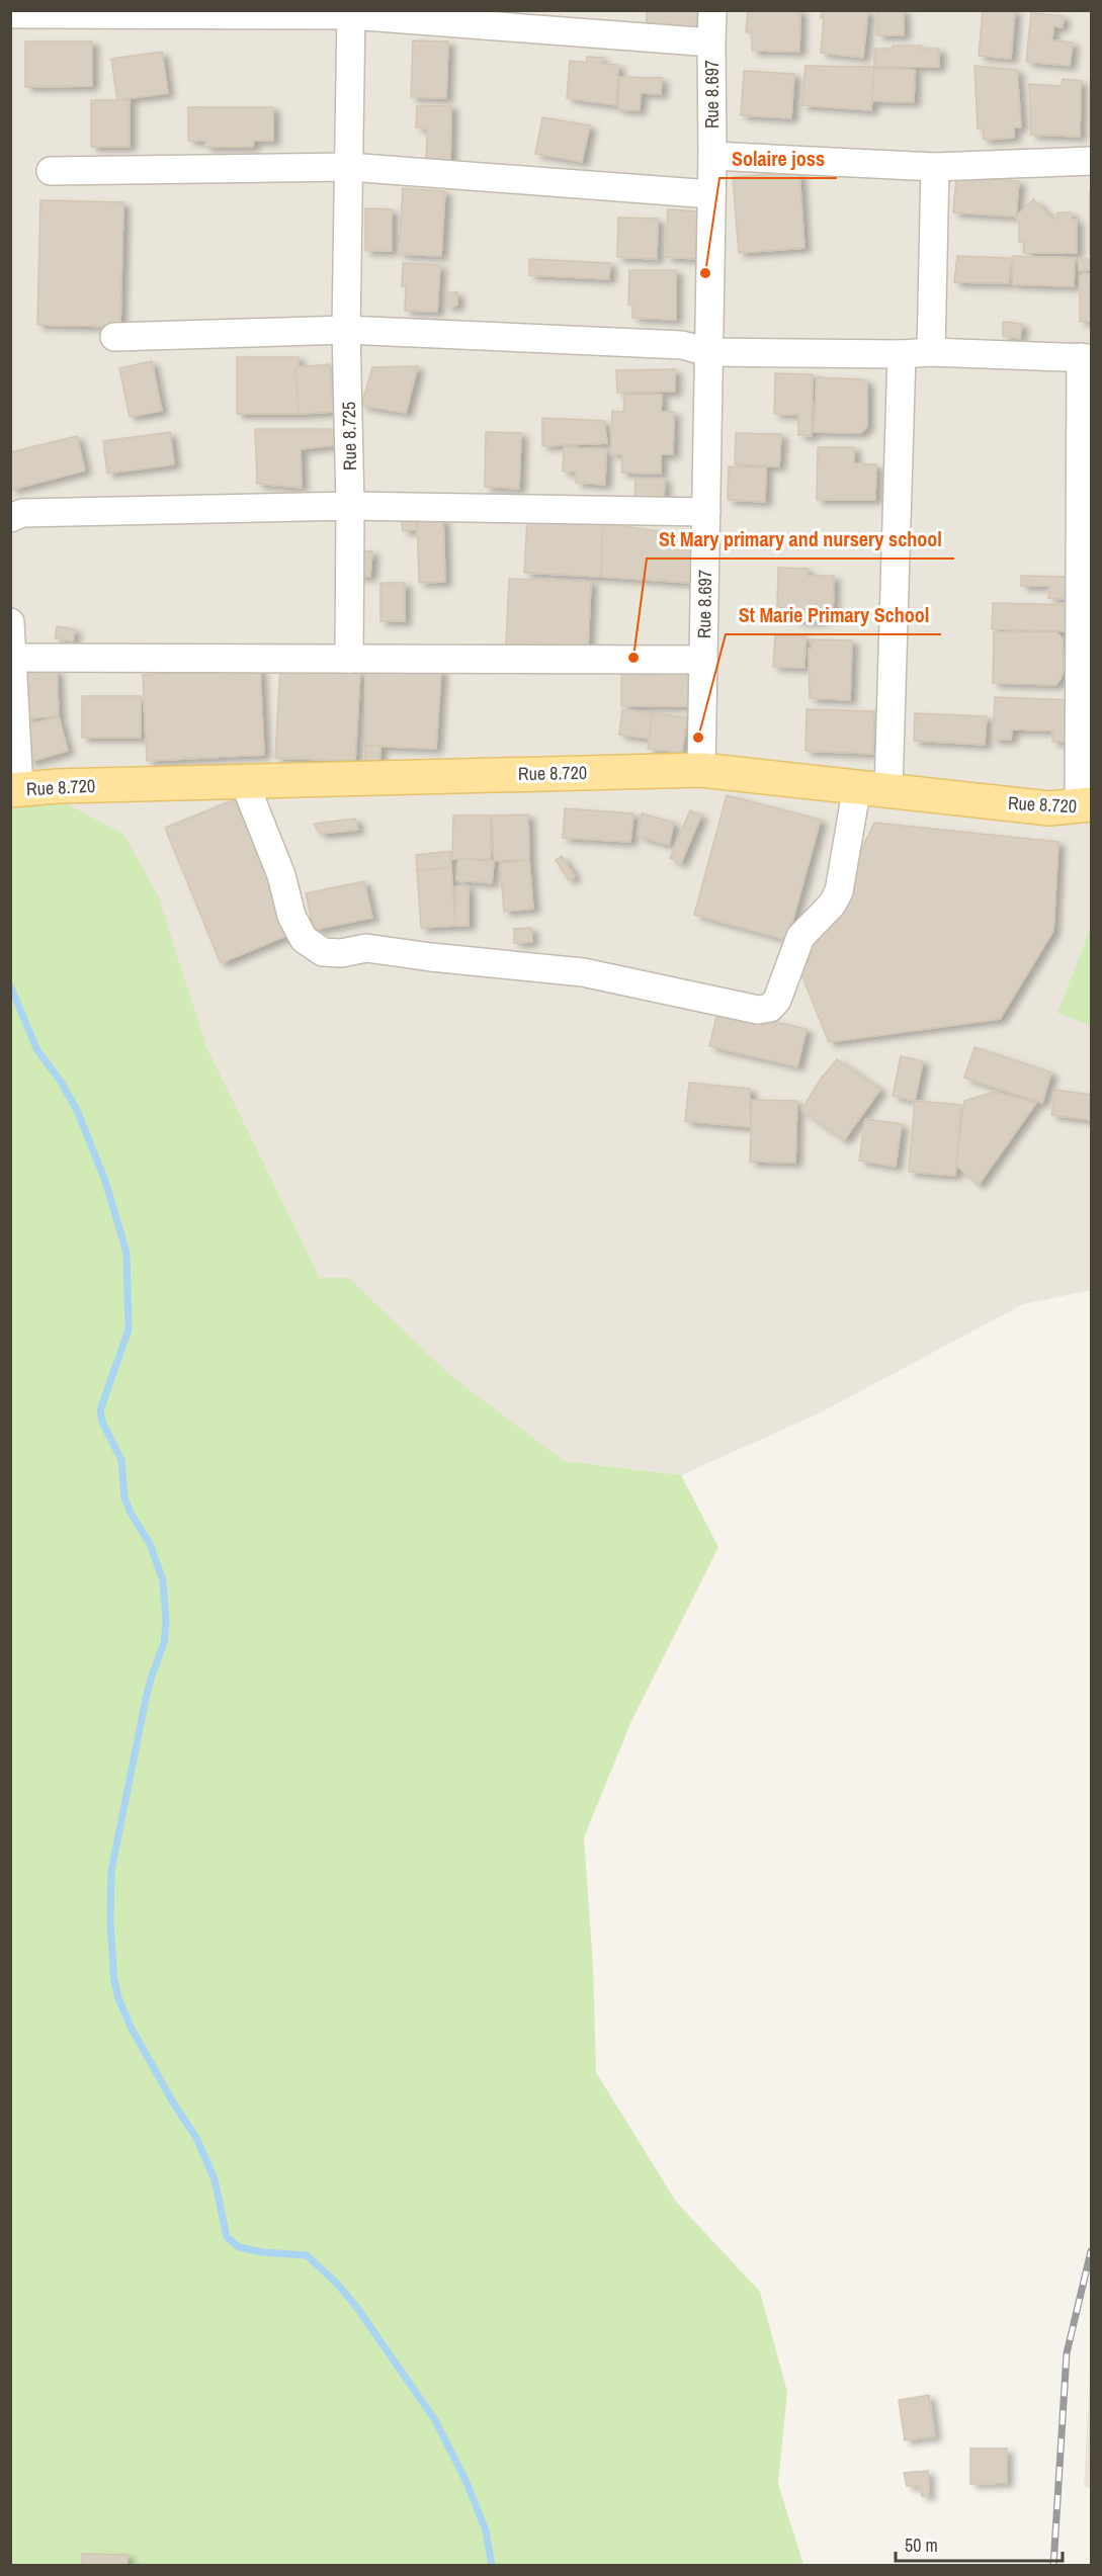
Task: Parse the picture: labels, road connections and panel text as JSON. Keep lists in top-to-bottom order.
{
  "streets": {
    "main road": ["Rue 8.720"],
    "street": ["Rue 8.697", "Rue 8.725"]
  },
  "crossings": [
    ["Rue 8.697", "Rue 8.725"],
    ["Rue 8.697", "Rue 8.720"]
  ],
  "places": ["Solaire joss", "St Mary primary and nursery school", "St Marie Primary School"],
  "scale_bar": "50 m"
}
